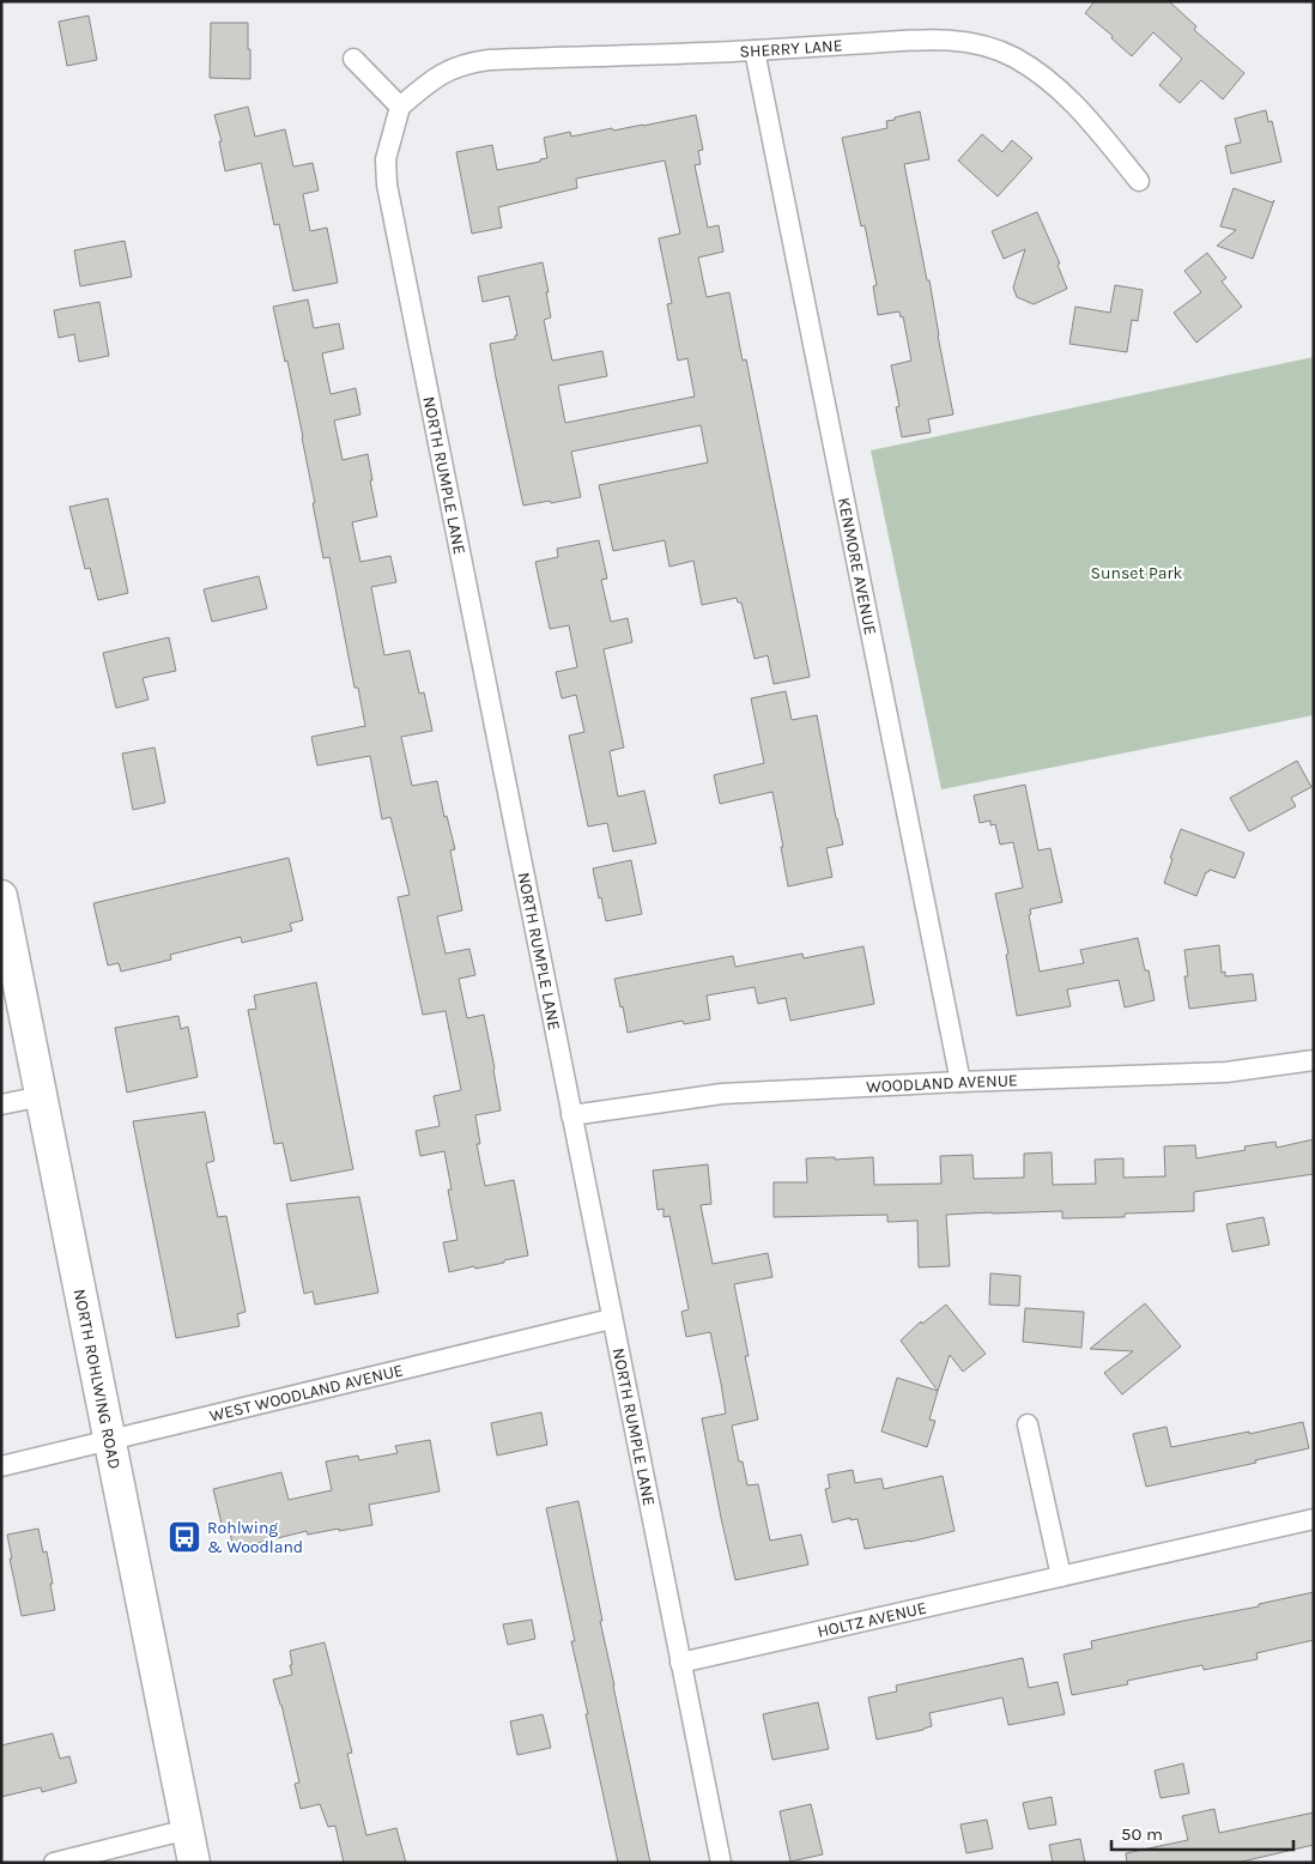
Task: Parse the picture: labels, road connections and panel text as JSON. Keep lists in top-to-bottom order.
{
  "streets": {
    "main road": ["NORTH ROHLWING ROAD"],
    "street": [
      "SHERRY LANE",
      "NORTH RUMPLE LANE",
      "KENMORE AVENUE",
      "WOODLAND AVENUE",
      "WEST WOODLAND AVENUE",
      "HOLTZ AVENUE"
    ]
  },
  "crossings": [
    ["SHERRY LANE", "NORTH RUMPLE LANE"],
    ["SHERRY LANE", "KENMORE AVENUE"],
    ["NORTH RUMPLE LANE", "WOODLAND AVENUE"],
    ["NORTH RUMPLE LANE", "WEST WOODLAND AVENUE"],
    ["NORTH RUMPLE LANE", "HOLTZ AVENUE"],
    ["KENMORE AVENUE", "WOODLAND AVENUE"],
    ["NORTH ROHLWING ROAD", "WEST WOODLAND AVENUE"]
  ],
  "parks": ["Sunset Park"],
  "places": {
    "bus stop": ["Rohlwing & Woodland"]
  },
  "scale_bar": "50 m"
}
